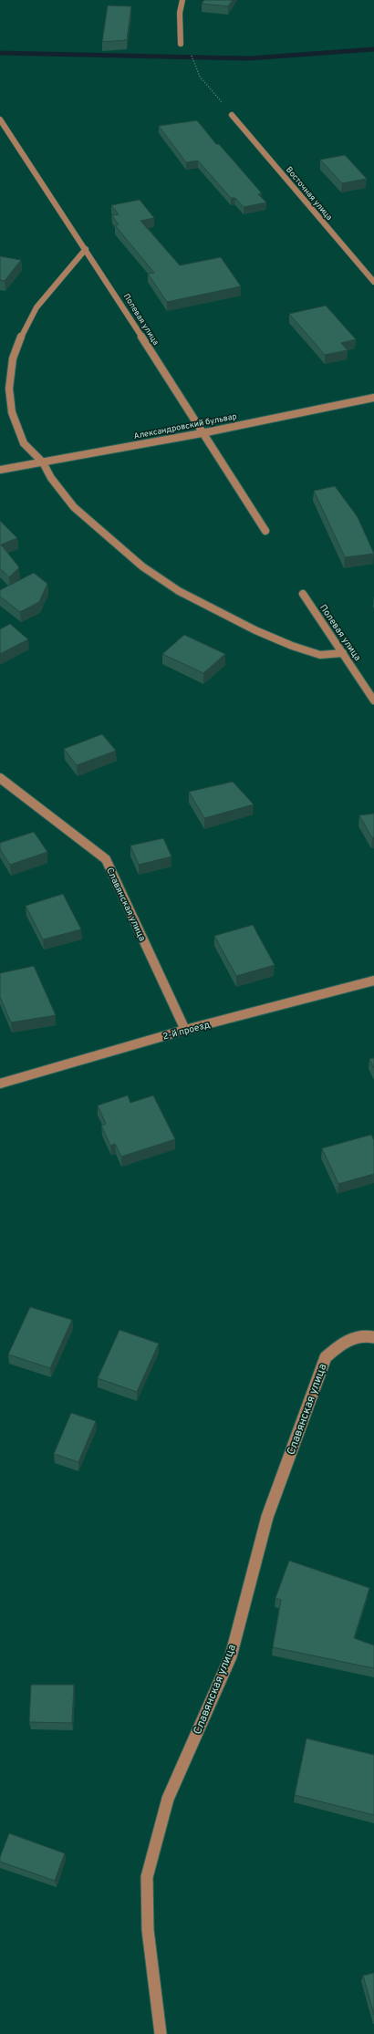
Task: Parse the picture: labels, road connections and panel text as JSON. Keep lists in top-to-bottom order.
{
  "streets": {
    "street": [
      "Восточная улица",
      "Полевая улица",
      "Александровский бульвар",
      "Славянская улица",
      "2-й проезд"
    ]
  },
  "crossings": [
    ["Полевая улица", "Александровский бульвар"],
    ["Славянская улица", "2-й проезд"]
  ]
}
